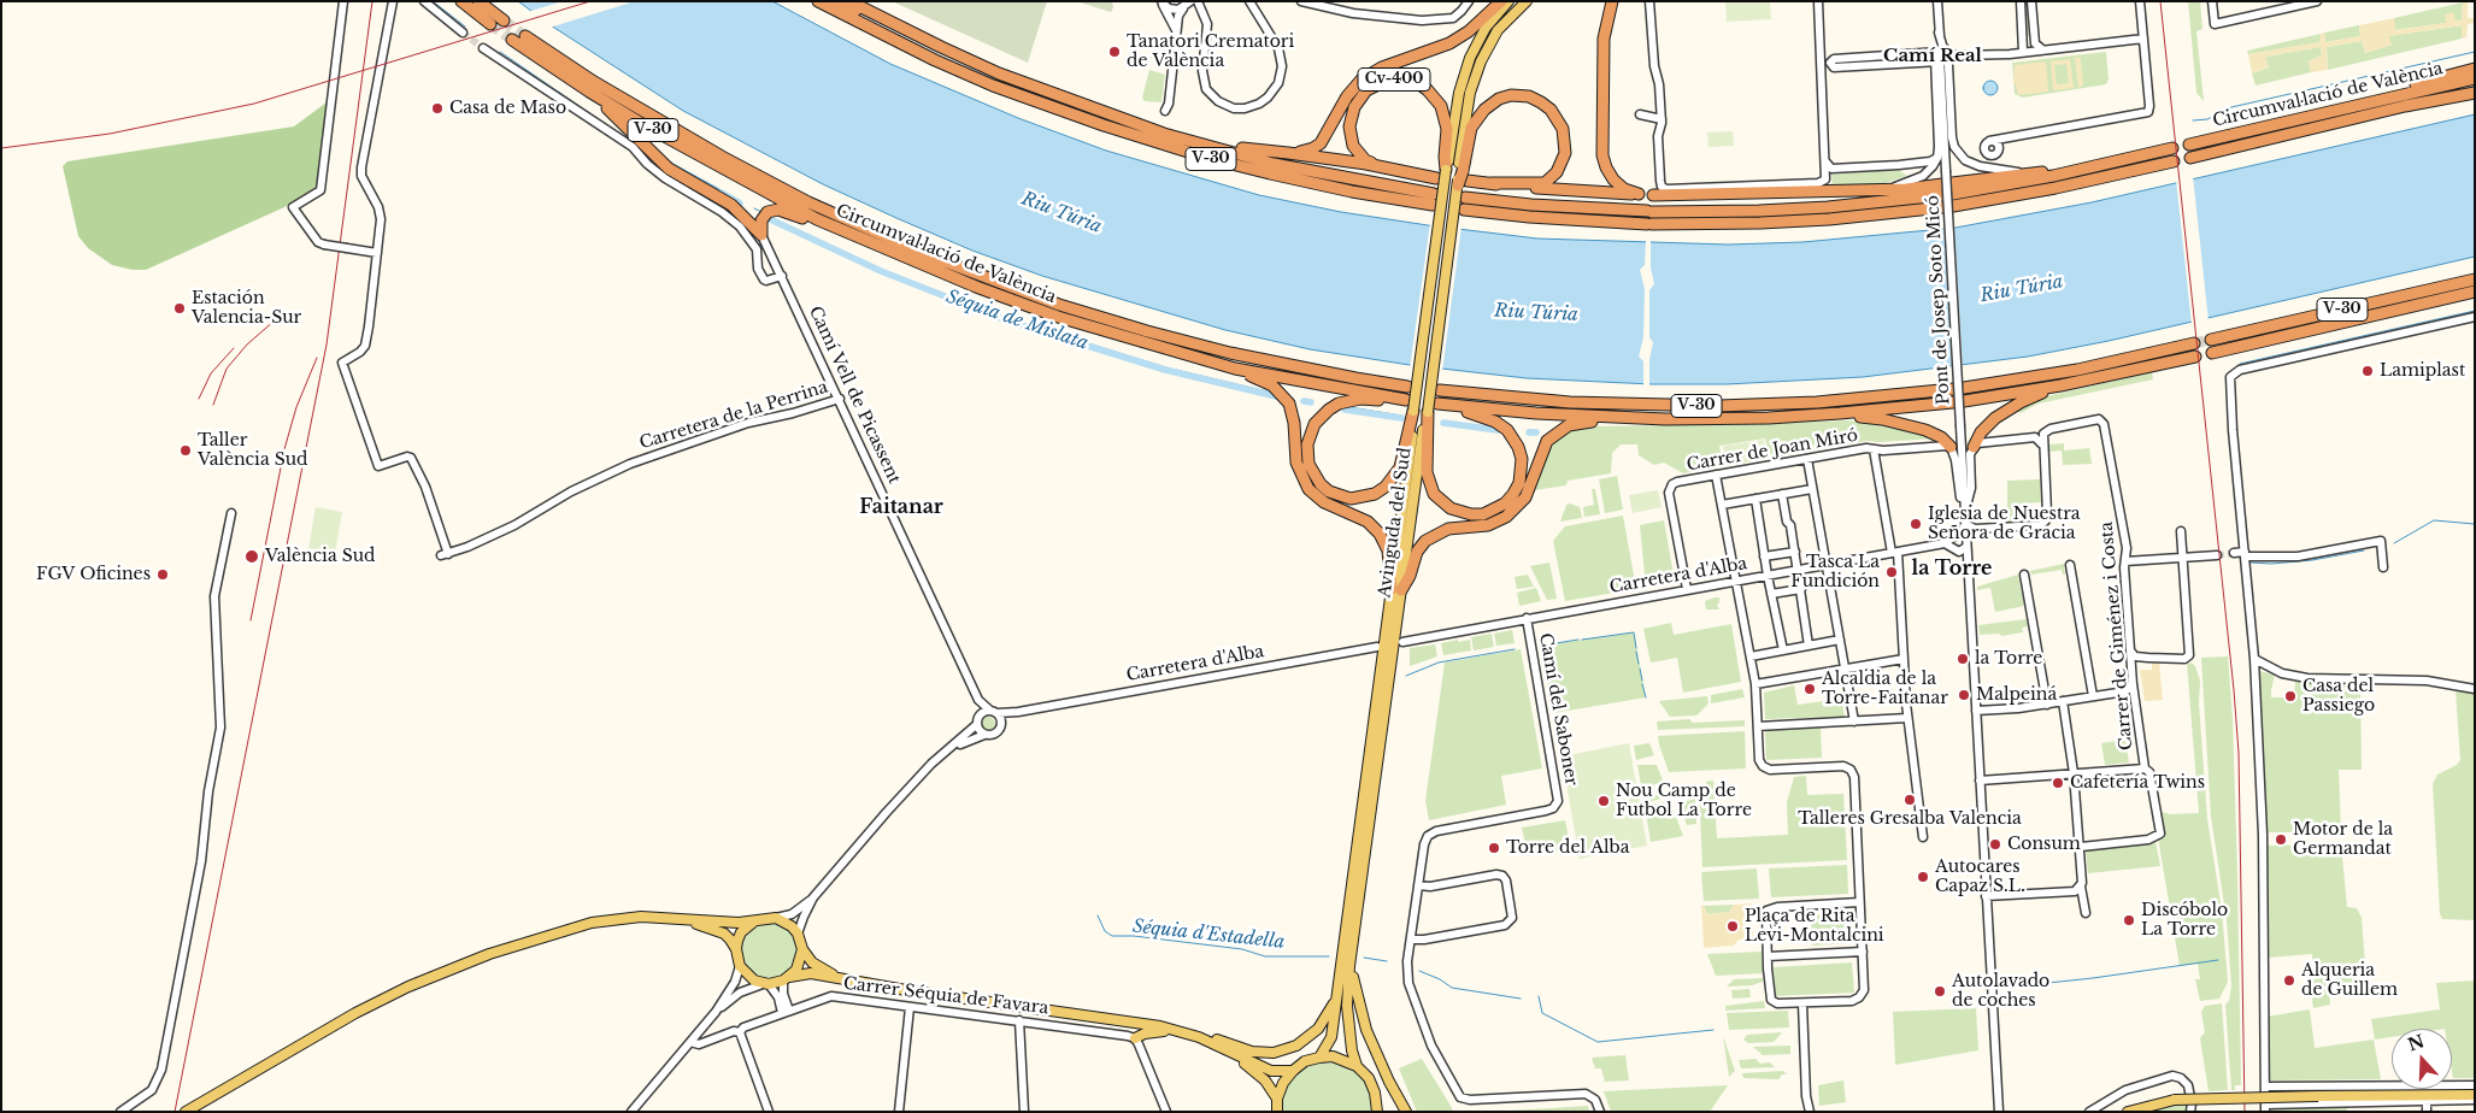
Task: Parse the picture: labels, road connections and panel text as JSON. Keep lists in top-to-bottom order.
{
  "streets": {
    "highway": ["Cv-400", "Circumval·lació de València", "V-30"],
    "main road": ["Avinguda del Sud"],
    "street": [
      "Pont de Josep Soto Micó",
      "Camí Vell de Picassent",
      "Carretera de la Perrina",
      "Carrer de Joan Miró",
      "Carretera d'Alba",
      "Carrer de Giménez i Costa",
      "Camí del Saboner",
      "Carrer Séquia de Favara"
    ]
  },
  "crossings": [
    ["Circumval·lació de València", "Avinguda del Sud"],
    ["V-30", "Avinguda del Sud"],
    ["Camí Vell de Picassent", "Carretera de la Perrina"],
    ["Camí Vell de Picassent", "Carretera d'Alba"],
    ["Carrer de Joan Miró", "Carretera d'Alba"],
    ["Carretera d'Alba", "Camí del Saboner"]
  ],
  "districts": ["Camí Real", "Faitanar", "la Torre"],
  "water": ["Riu Túria", "Séquia de Mislata", "Séquia d'Estadella"],
  "places": [
    "Tanatori Crematori de València",
    "Casa de Maso",
    "Estación Valencia-Sur",
    "Lamiplast",
    "Taller València Sud",
    "Iglesia de Nuestra Señora de Gracia",
    "València Sud",
    "Tasca La Fundición",
    "FGV Oficines",
    "la Torre",
    "Alcaldia de la Torre-Faitanar",
    "Malpeiná",
    "Casa del Passiego",
    "Cafetería Twins",
    "Talleres Gresalba Valencia",
    "Nou Camp de Futbol La Torre",
    "Motor de la Germandat",
    "Consum",
    "Torre del Alba",
    "Autocares Capaz S.L.",
    "Discóbolo La Torre",
    "Plaça de Rita Levi-Montalcini",
    "Alqueria de Guillem",
    "Autolavado de coches"
  ],
  "north": "top"
}
